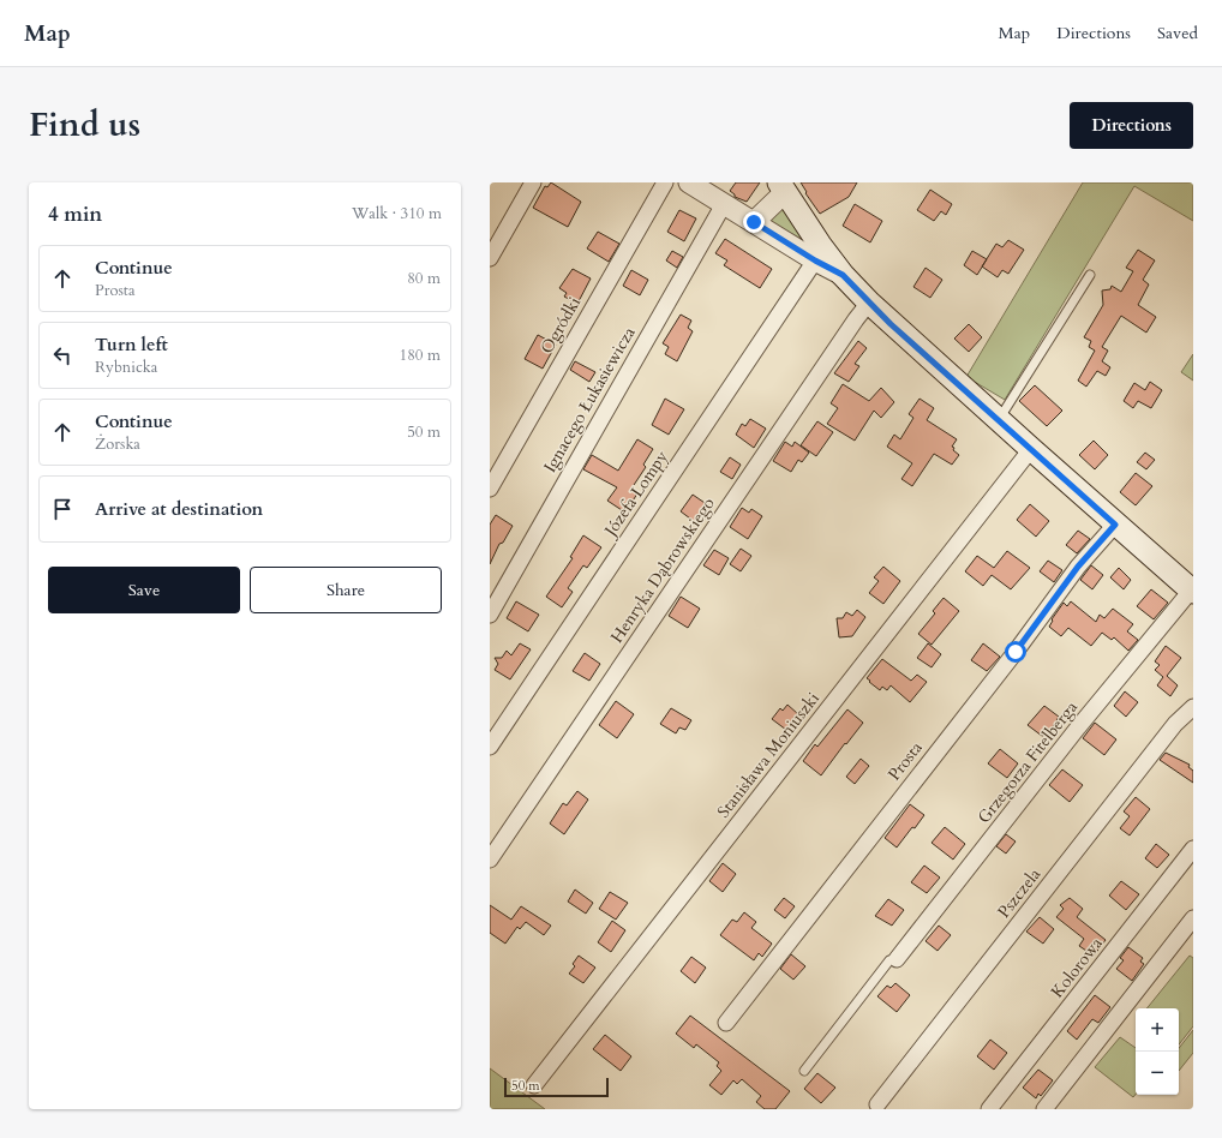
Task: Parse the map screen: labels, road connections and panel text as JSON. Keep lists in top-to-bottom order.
{
  "streets": {
    "street": [
      "Ogródki",
      "Ignacego Łukasiewicza",
      "Józefa Lompy",
      "Henryka Dąbrowskiego",
      "Stanisława Moniuszki",
      "Prosta",
      "Grzegorza Fitelberga",
      "Pszczela",
      "Kolorowa"
    ]
  },
  "scale_bar": "50 m",
  "page": {
    "header": "Map",
    "nav": ["Map", "Directions", "Saved"],
    "title": "Find us",
    "buttons": [
      "Directions",
      ["Save", "Share"]
    ],
    "heading": ["4 min", "Walk · 310 m"],
    "list": [
      ["Continue", "Prosta", "80 m"],
      ["Turn left", "Rybnicka", "180 m"],
      ["Continue", "Żorska", "50 m"],
      "Arrive at destination"
    ],
    "map_buttons": ["+", "−"],
    "scale": "50 m"
  }
}
